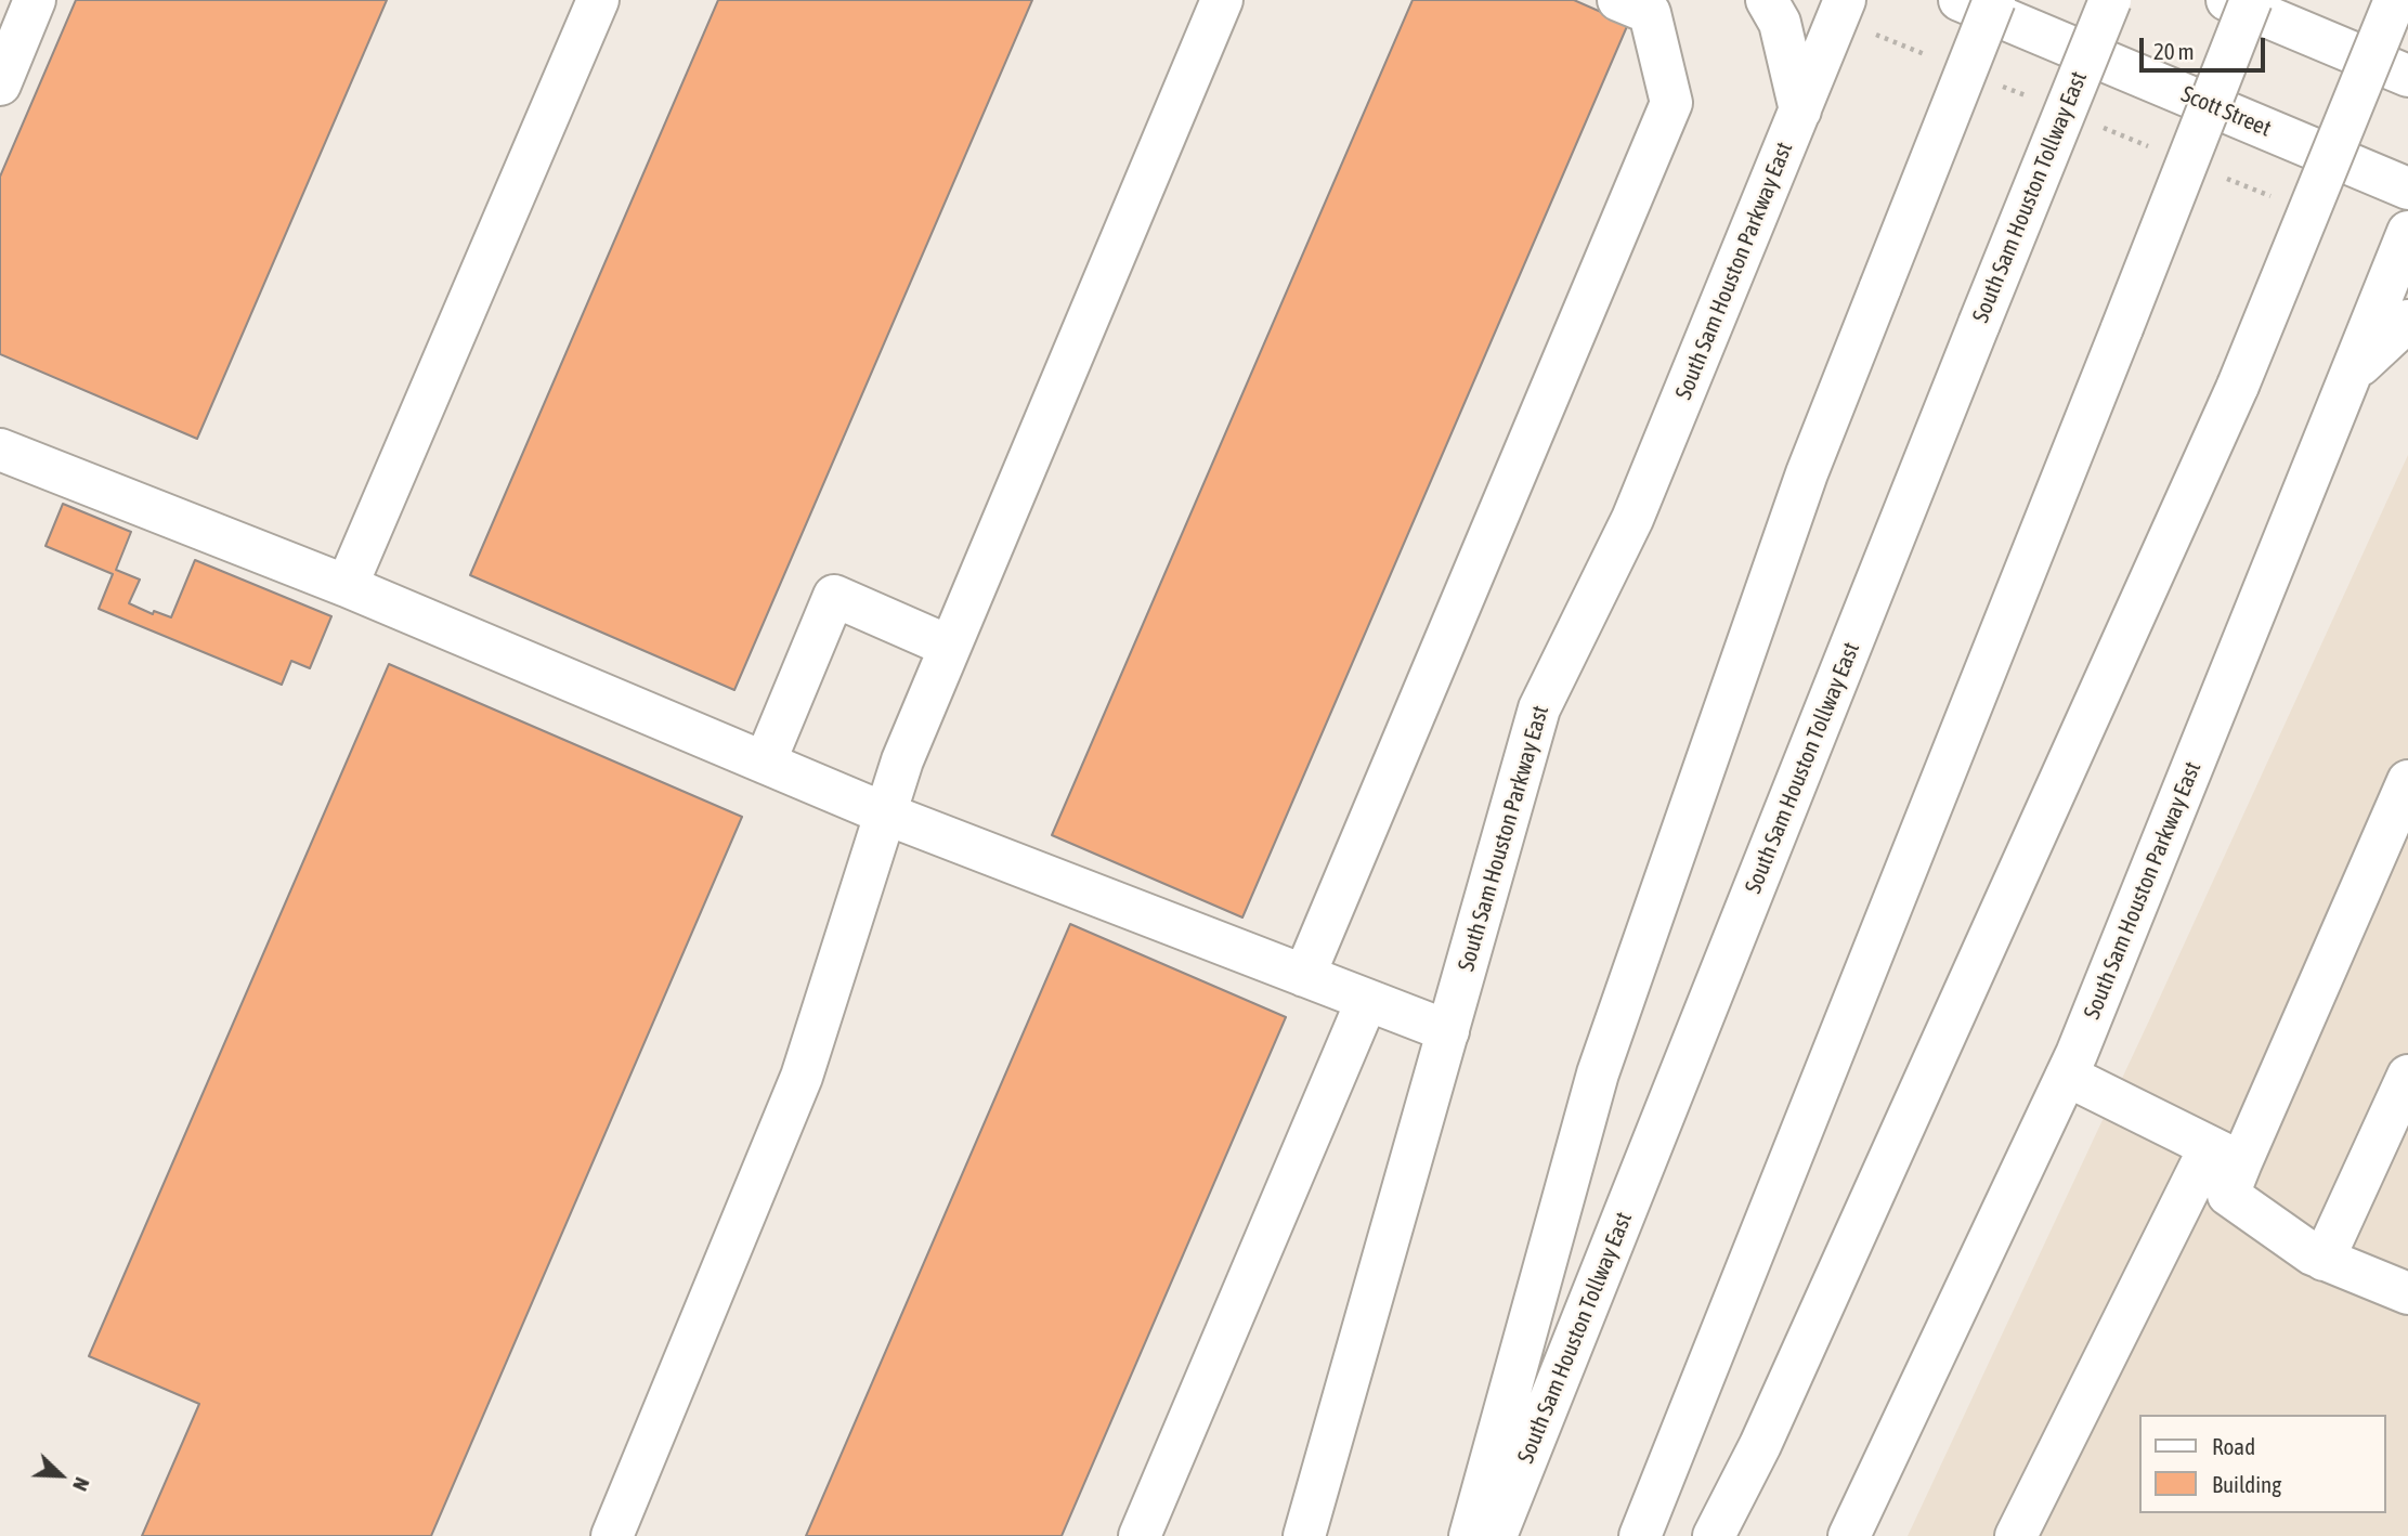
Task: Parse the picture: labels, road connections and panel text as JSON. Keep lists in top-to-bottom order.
{
  "streets": {
    "main road": ["Scott Street", "South Sam Houston Tollway East", "South Sam Houston Parkway East"]
  },
  "legend": ["Road", "Building"],
  "scale_bar": "20 m",
  "north": "bottom right"
}
